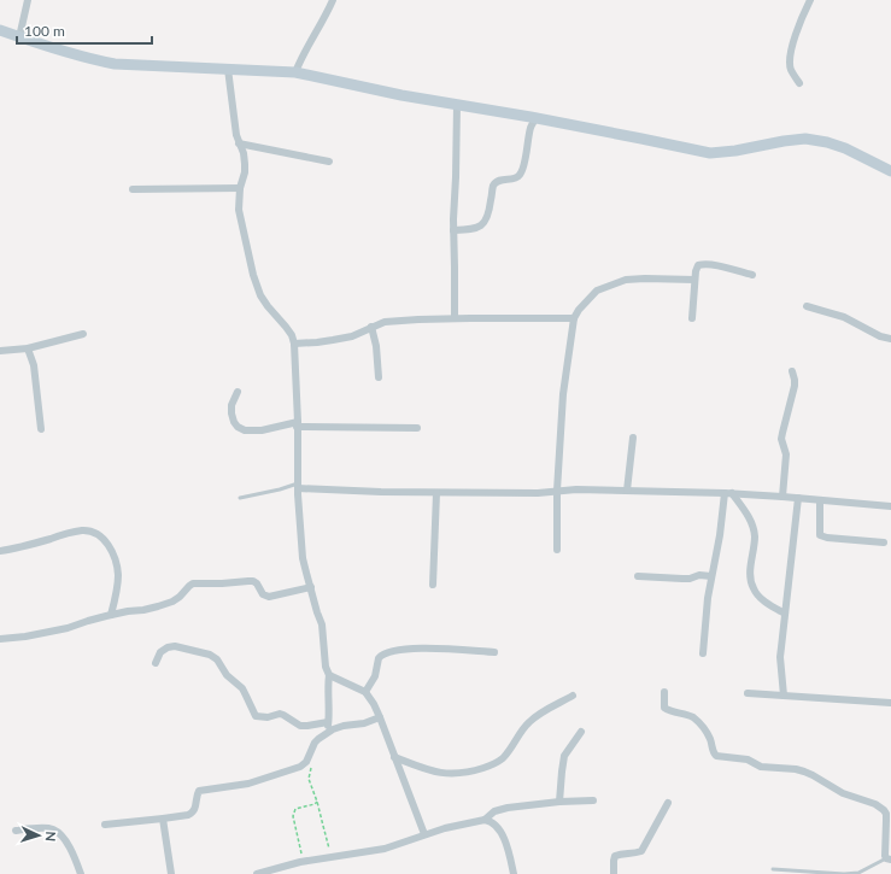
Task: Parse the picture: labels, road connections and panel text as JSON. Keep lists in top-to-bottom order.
{
  "scale_bar": "100 m",
  "north": "right"
}
